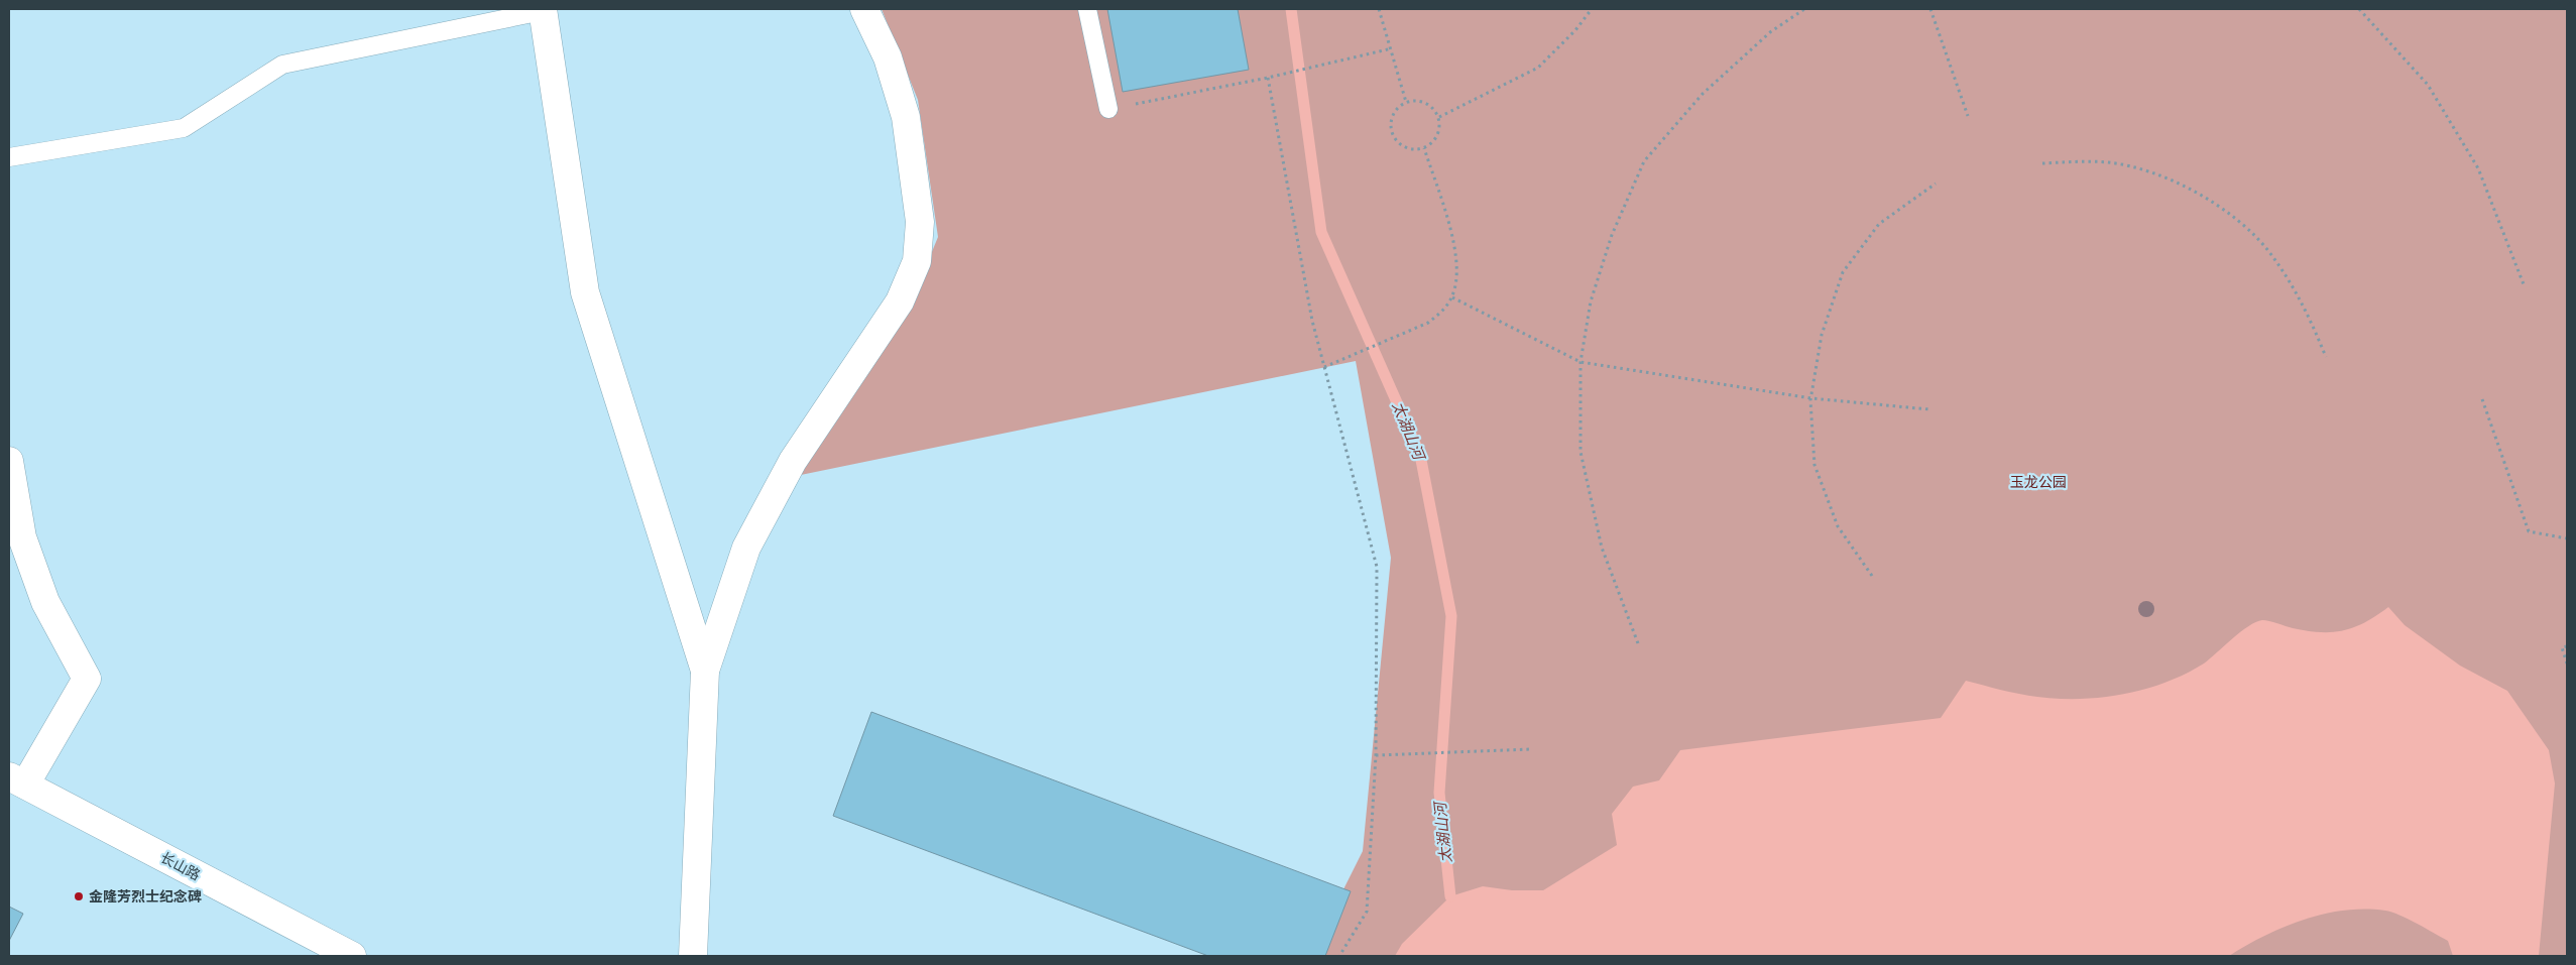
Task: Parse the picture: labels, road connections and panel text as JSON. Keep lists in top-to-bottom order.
{
  "streets": {
    "street": ["长山路"]
  },
  "water": ["太湖山河"],
  "parks": ["玉龙公园"],
  "places": ["金隆芳烈士纪念碑"]
}
